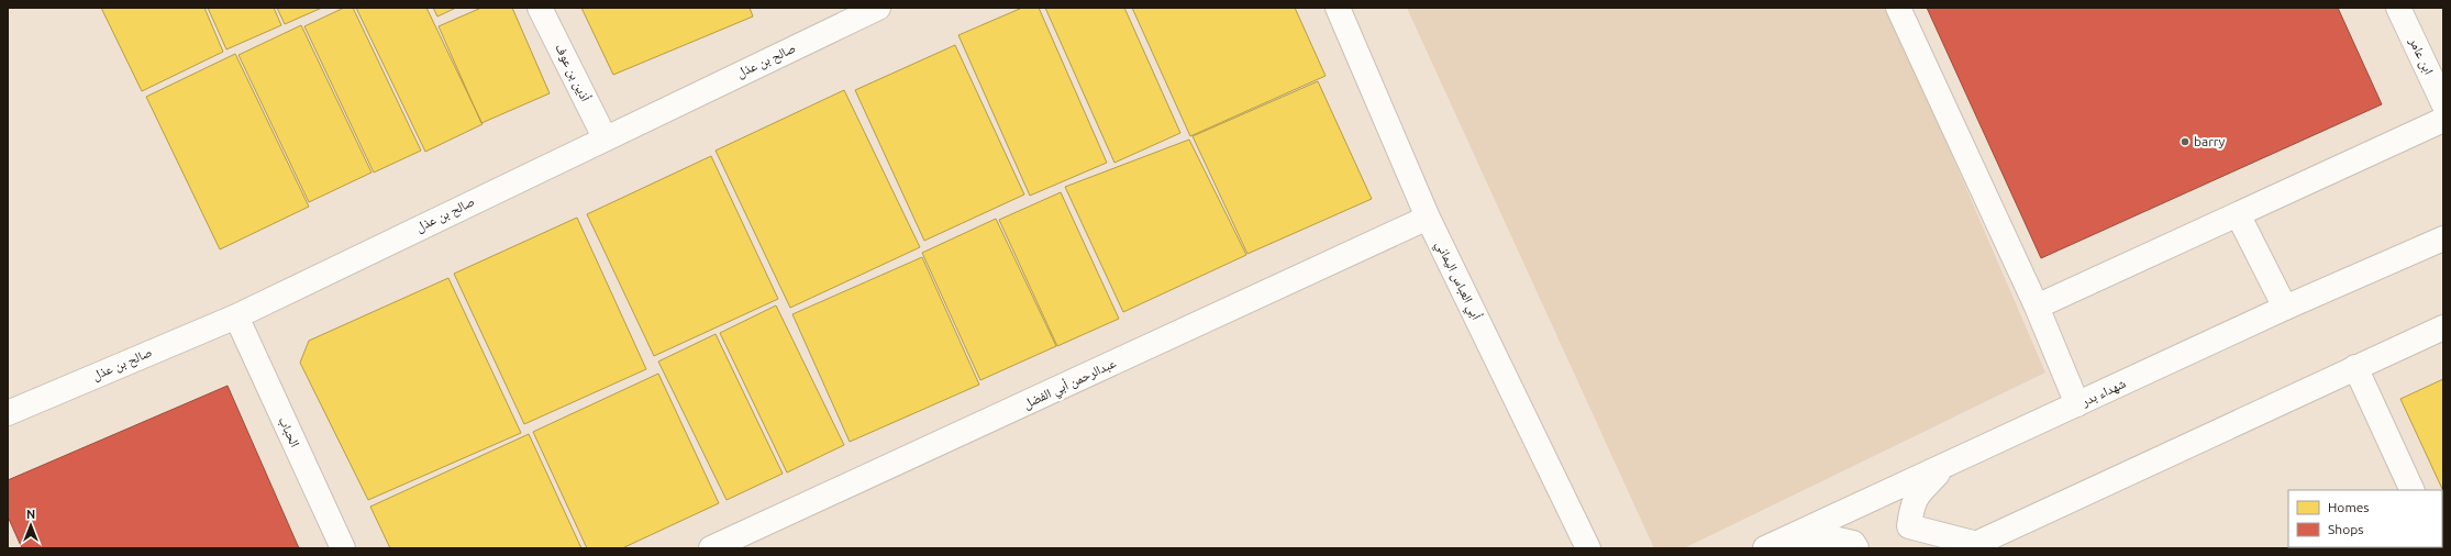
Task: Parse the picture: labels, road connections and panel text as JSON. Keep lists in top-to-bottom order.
{
  "streets": {
    "street": [
      "ابن عامر",
      "صالح بن عذل",
      "أذين بن عوف",
      "أبي العباس اليماني",
      "عبدالرحمن أبي الفضل",
      "شهداء بدر",
      "الحباب"
    ]
  },
  "crossings": [
    ["صالح بن عذل", "أذين بن عوف"],
    ["صالح بن عذل", "الحباب"],
    ["أبي العباس اليماني", "عبدالرحمن أبي الفضل"]
  ],
  "places": ["barry"],
  "legend": ["Homes", "Shops"],
  "north": "top"
}
